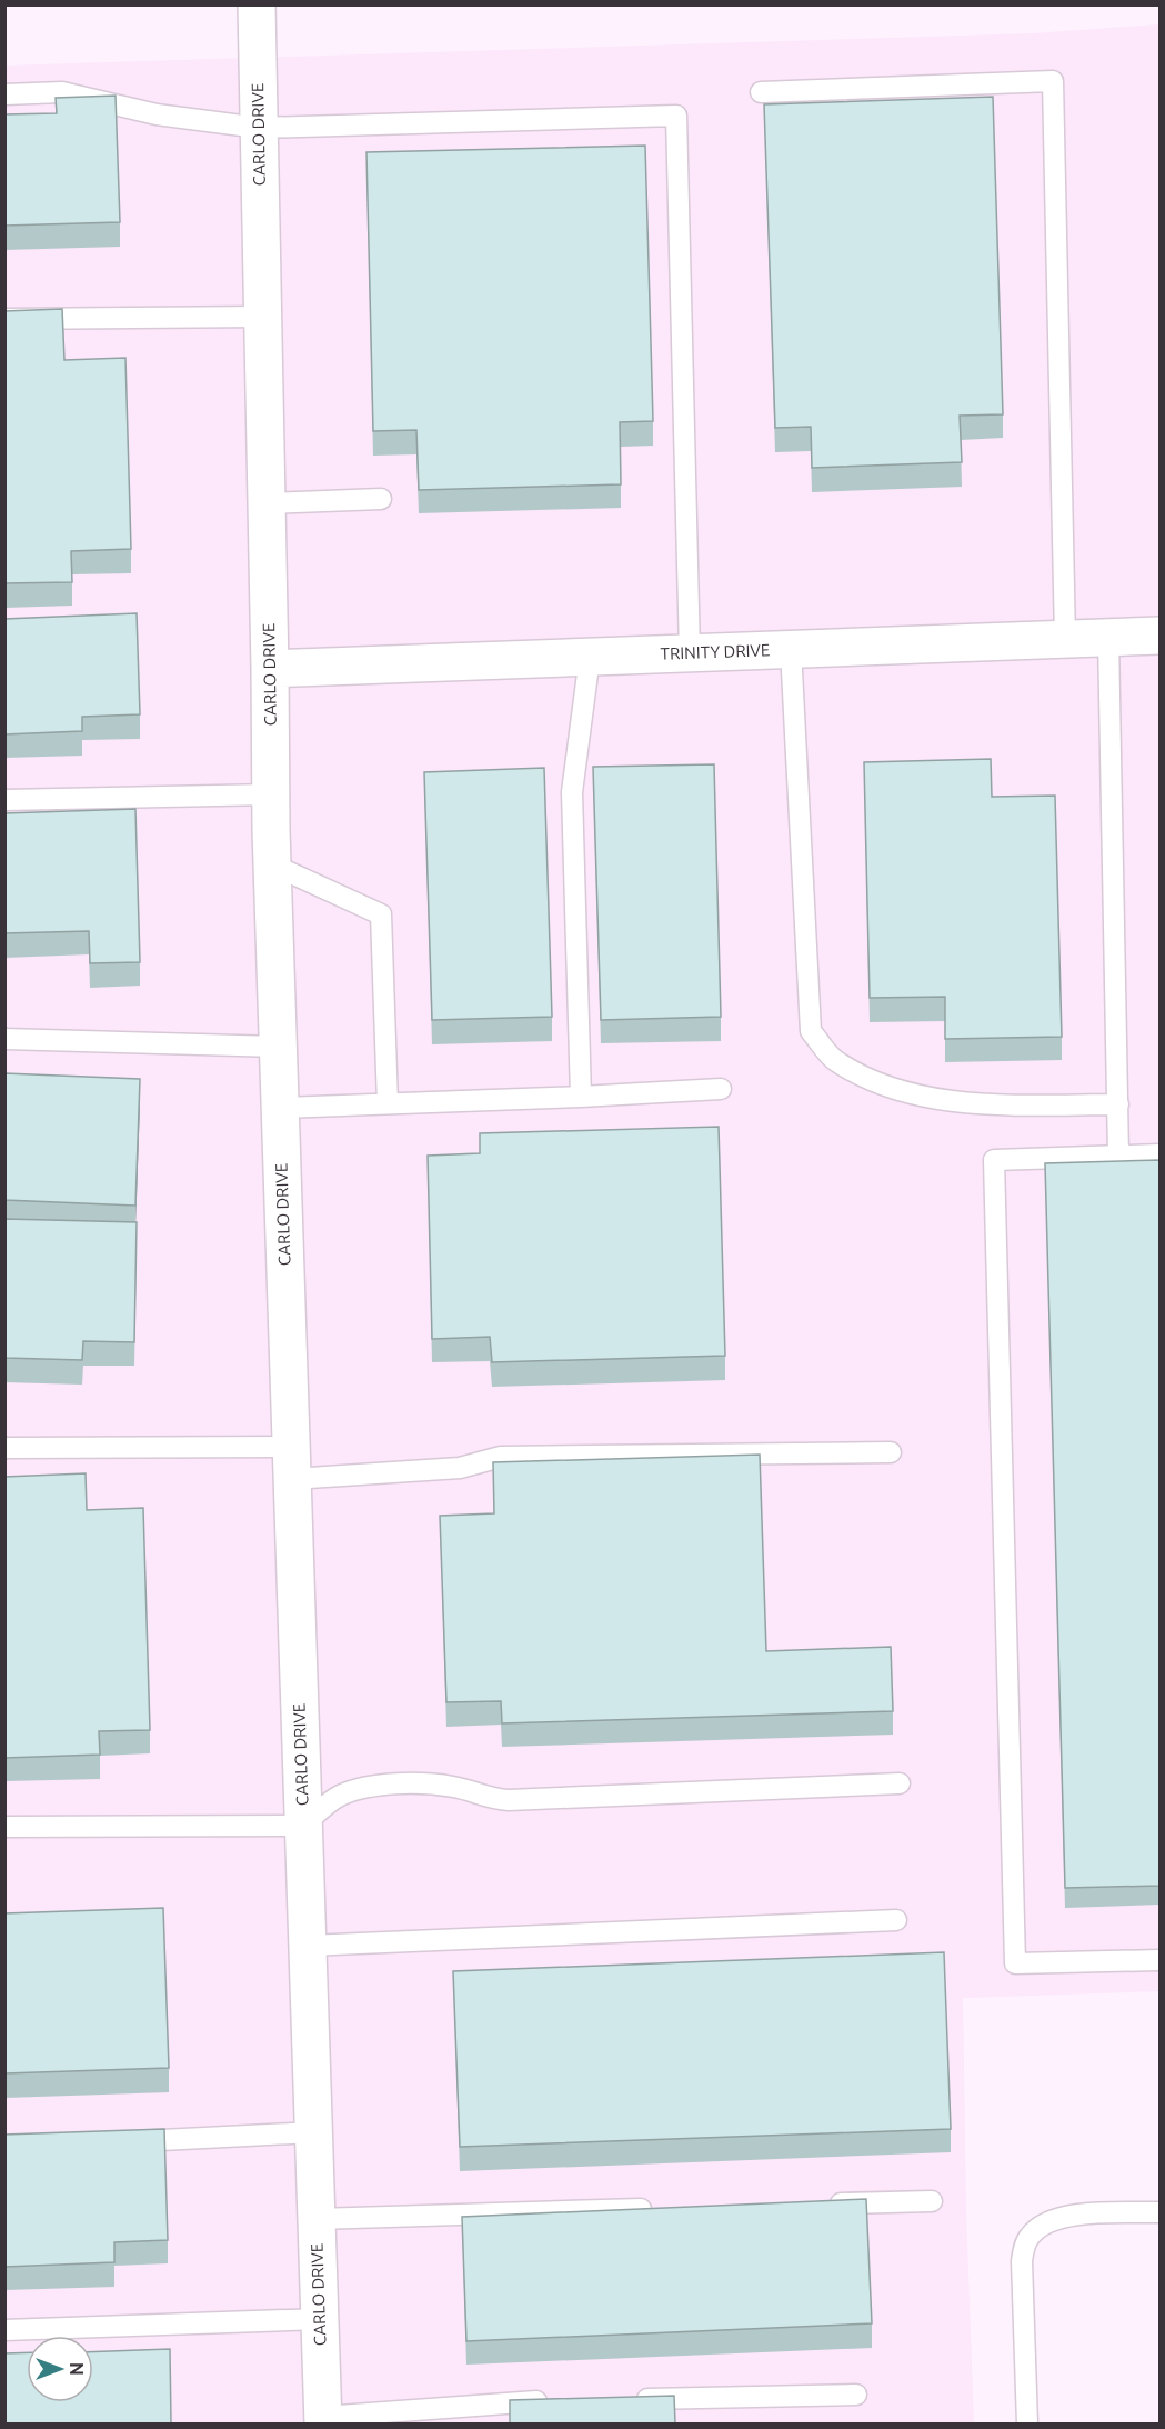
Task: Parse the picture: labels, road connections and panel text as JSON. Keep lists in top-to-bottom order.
{
  "streets": {
    "street": ["CARLO DRIVE", "TRINITY DRIVE"]
  },
  "crossings": [
    ["CARLO DRIVE", "TRINITY DRIVE"]
  ],
  "north": "right"
}
